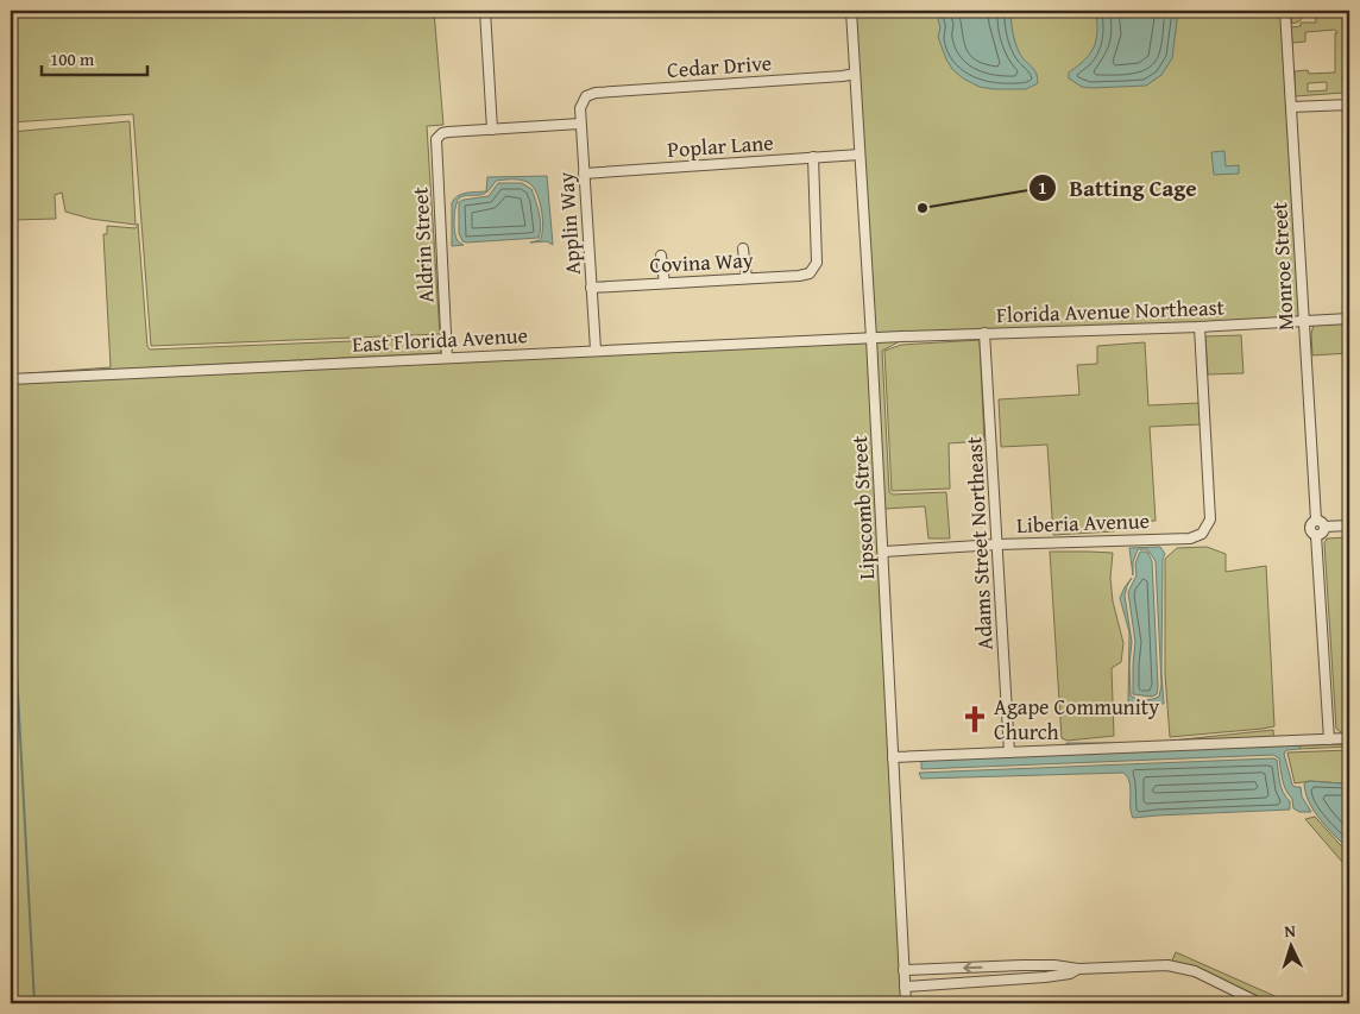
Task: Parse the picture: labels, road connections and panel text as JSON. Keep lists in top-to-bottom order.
{
  "streets": {
    "street": [
      "Cedar Drive",
      "Poplar Lane",
      "Applin Way",
      "Aldrin Street",
      "Covina Way",
      "Monroe Street",
      "Florida Avenue Northeast",
      "East Florida Avenue",
      "Lipscomb Street",
      "Liberia Avenue",
      "Adams Street Northeast"
    ]
  },
  "crossings": [
    ["Cedar Drive", "Applin Way"],
    ["Cedar Drive", "Lipscomb Street"],
    ["Poplar Lane", "Applin Way"],
    ["Poplar Lane", "Covina Way"],
    ["Poplar Lane", "Lipscomb Street"],
    ["Applin Way", "Covina Way"],
    ["Applin Way", "East Florida Avenue"],
    ["Aldrin Street", "East Florida Avenue"],
    ["Monroe Street", "Florida Avenue Northeast"],
    ["Florida Avenue Northeast", "East Florida Avenue"],
    ["Florida Avenue Northeast", "Lipscomb Street"],
    ["Florida Avenue Northeast", "Liberia Avenue"],
    ["Florida Avenue Northeast", "Adams Street Northeast"],
    ["East Florida Avenue", "Lipscomb Street"],
    ["Lipscomb Street", "Liberia Avenue"],
    ["Liberia Avenue", "Adams Street Northeast"]
  ],
  "places": {
    "other": ["Batting Cage"],
    "church": ["Agape Community Church"]
  },
  "scale_bar": "100 m",
  "north": "top"
}
